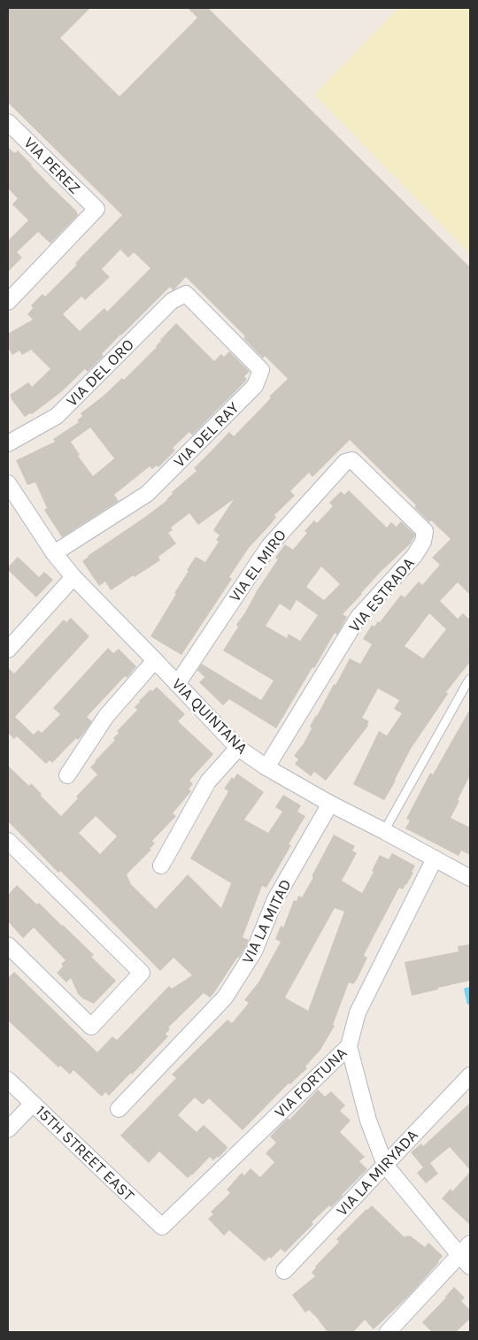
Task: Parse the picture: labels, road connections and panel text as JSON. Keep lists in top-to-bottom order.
{
  "streets": {
    "street": [
      "VIA PEREZ",
      "VIA DEL ORO",
      "VIA DEL RAY",
      "VIA EL MIRO",
      "VIA ESTRADA",
      "VIA QUINTANA",
      "VIA LA MITAD",
      "VIA FORTUNA",
      "15TH STREET EAST",
      "VIA LA MIRYADA"
    ]
  },
  "crossings": [
    ["VIA DEL ORO", "VIA DEL RAY"],
    ["VIA DEL RAY", "VIA QUINTANA"],
    ["VIA EL MIRO", "VIA ESTRADA"],
    ["VIA EL MIRO", "VIA QUINTANA"],
    ["VIA ESTRADA", "VIA QUINTANA"],
    ["VIA QUINTANA", "VIA LA MITAD"],
    ["VIA QUINTANA", "VIA FORTUNA"],
    ["VIA FORTUNA", "15TH STREET EAST"]
  ]
}
